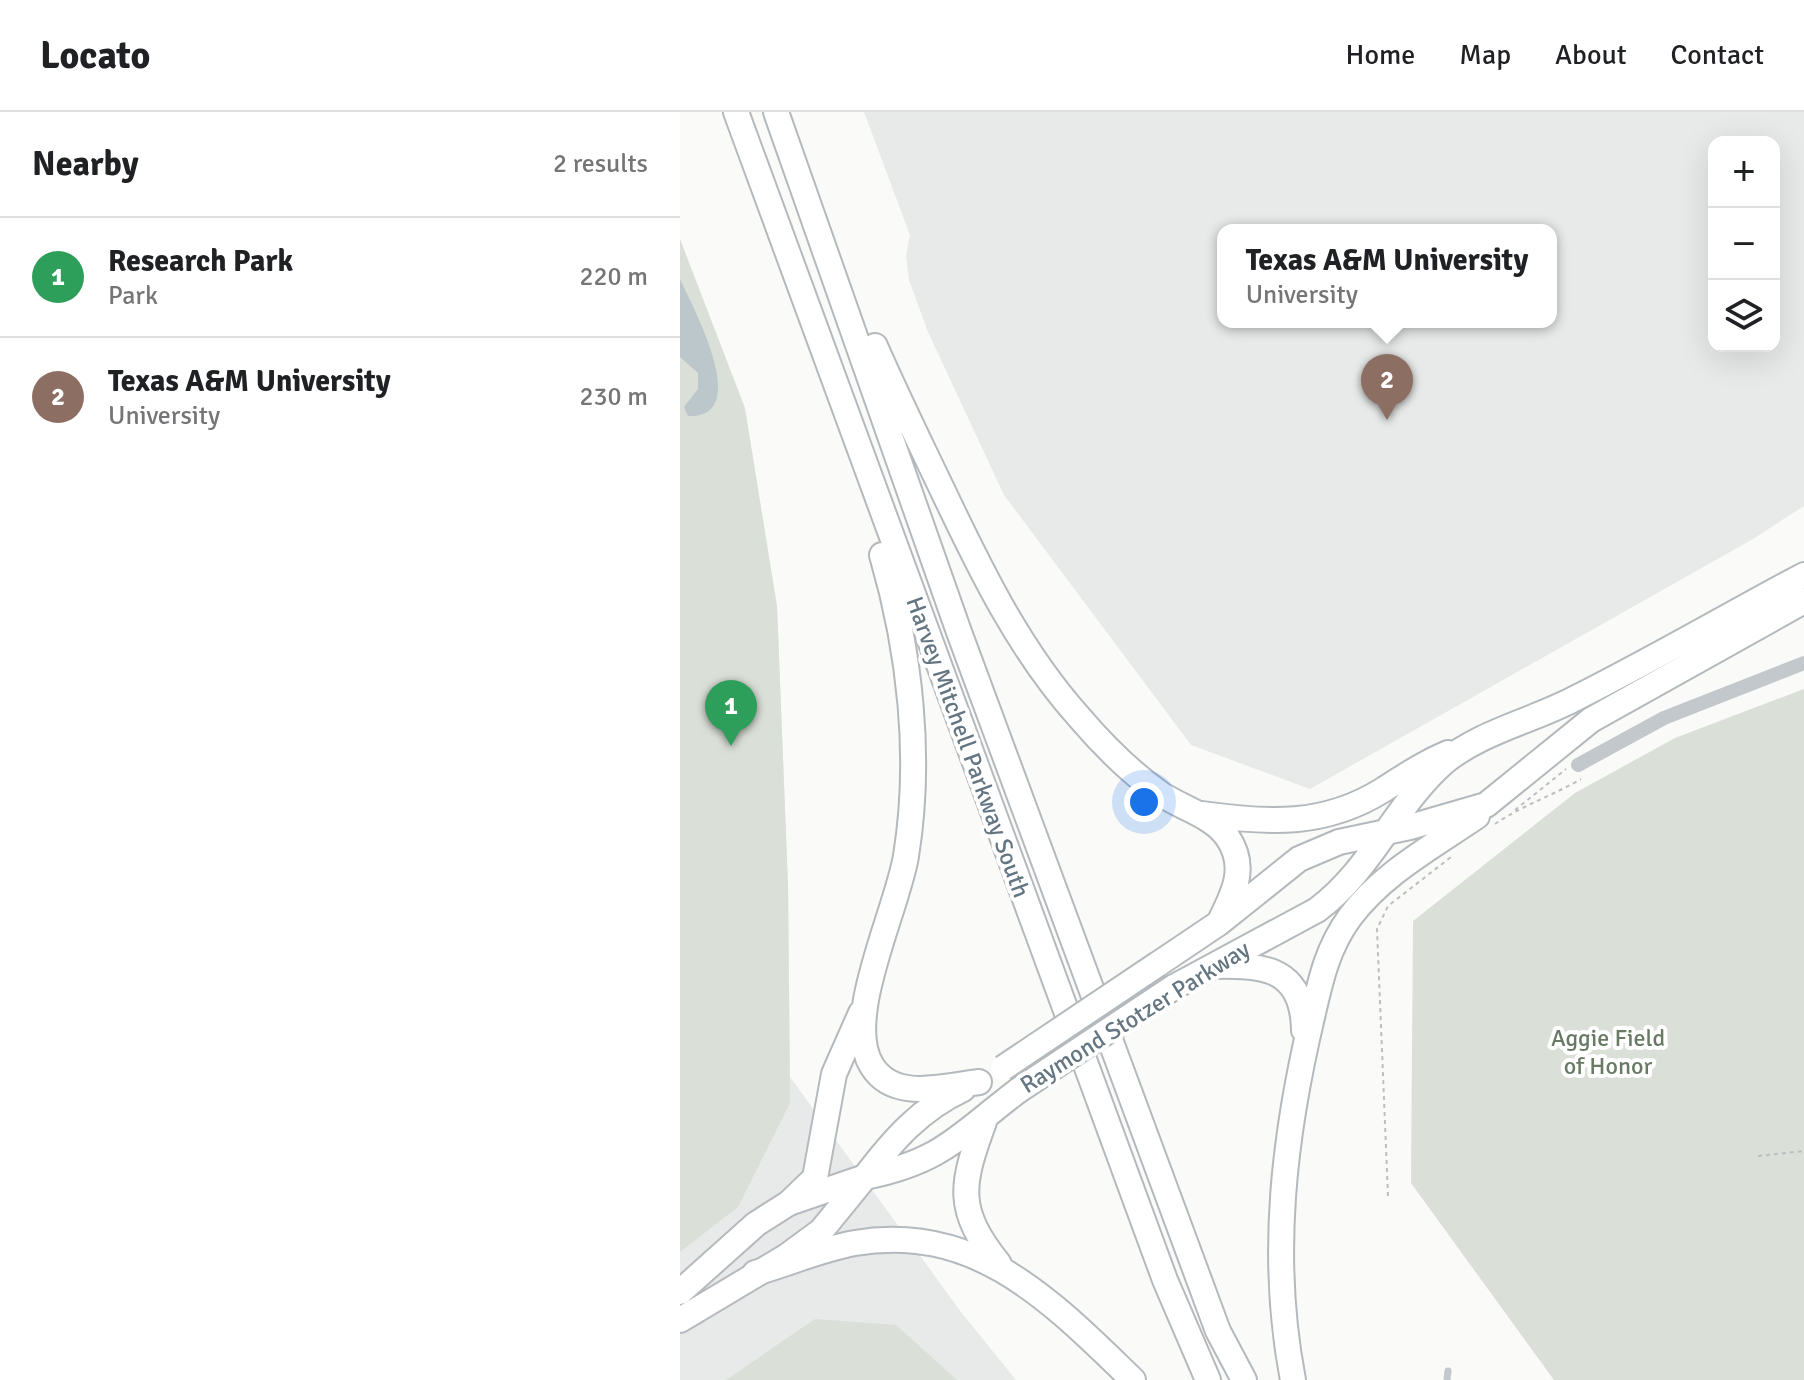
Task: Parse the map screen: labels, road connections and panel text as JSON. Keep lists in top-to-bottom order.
{
  "streets": {
    "main road": ["Harvey Mitchell Parkway South", "Raymond Stotzer Parkway"]
  },
  "parks": ["Aggie Field of Honor"],
  "page": {
    "header": "Locato",
    "nav": [
      "Home",
      "Map",
      "About",
      "Contact"
    ],
    "heading": ["Nearby", "2 results"],
    "map_buttons": ["+", "−"],
    "list": [
      {
        "mark": "1",
        "name": "Research Park",
        "note": "Park",
        "value": "220 m"
      },
      {
        "mark": "2",
        "name": "Texas A&M University",
        "note": "University",
        "value": "230 m"
      }
    ],
    "popup": ["Texas A&M University", "University"],
    "pins": ["2", "1"]
  }
}
